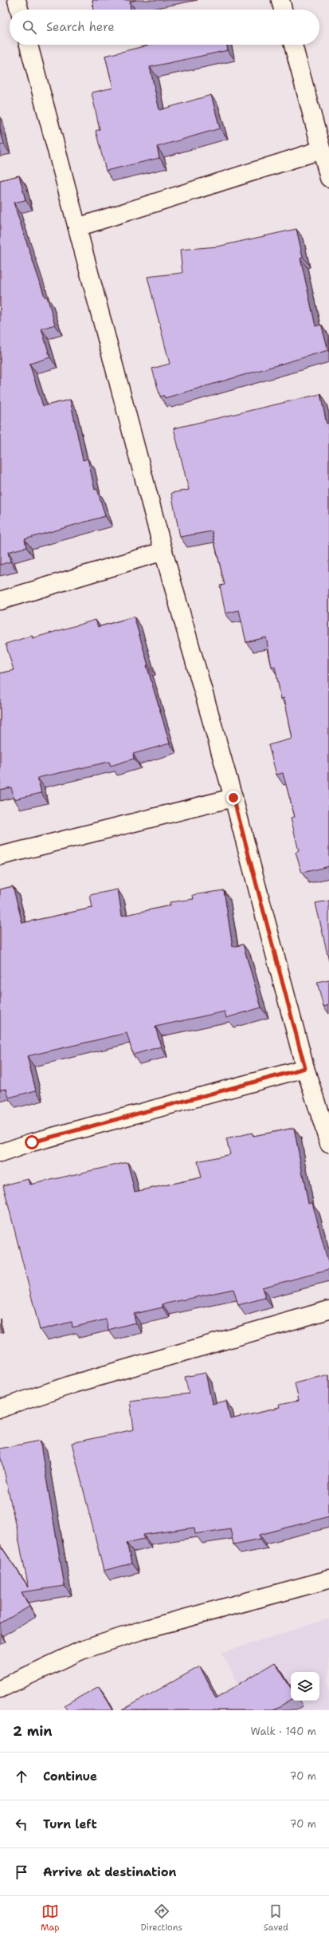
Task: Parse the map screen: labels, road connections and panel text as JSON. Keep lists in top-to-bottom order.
{
  "page": {
    "search": "Search here",
    "heading": ["2 min", "Walk · 140 m"],
    "list": [
      ["Continue", "70 m"],
      ["Turn left", "70 m"],
      "Arrive at destination"
    ],
    "nav": ["Map", "Directions", "Saved"]
  }
}
